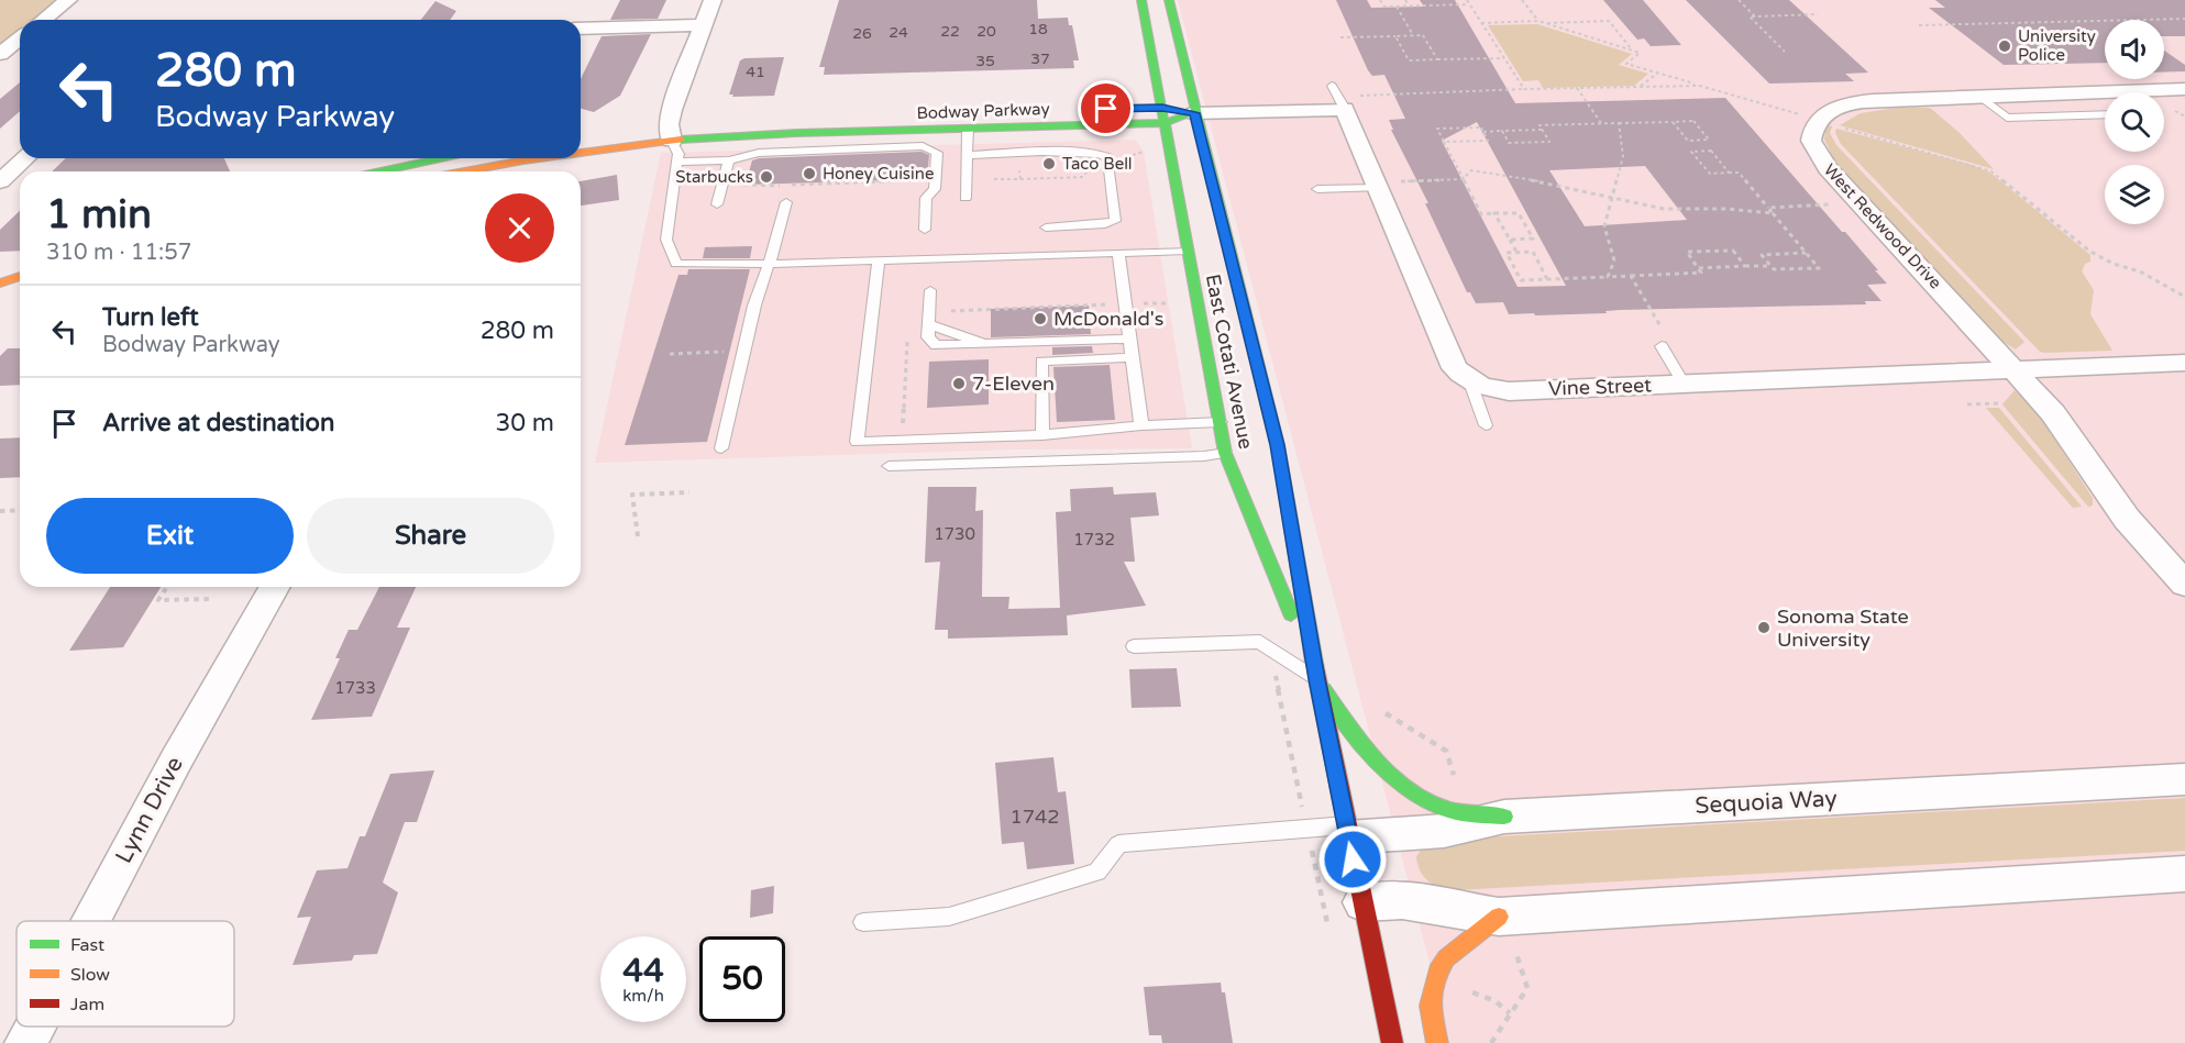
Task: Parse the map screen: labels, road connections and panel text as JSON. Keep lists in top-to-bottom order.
{
  "streets": {
    "main road": ["Bodway Parkway", "East Cotati Avenue"],
    "street": [
      "West Redwood Drive",
      "Vine Street",
      "Sequoia Way",
      "Lynn Drive"
    ]
  },
  "crossings": [
    ["Bodway Parkway", "East Cotati Avenue"],
    ["West Redwood Drive", "Vine Street"],
    ["East Cotati Avenue", "Sequoia Way"]
  ],
  "places": [
    "University Police",
    "Taco Bell",
    "Honey Cuisine",
    "Starbucks",
    "McDonald's",
    "7-Eleven",
    "Sonoma State University"
  ],
  "house_numbers": [
    "18",
    "22",
    "20",
    "24",
    "26",
    "37",
    "35",
    "41",
    "1730",
    "1732",
    "1733",
    "1742"
  ],
  "legend": ["Fast", "Slow", "Jam"],
  "page": {
    "turn": ["280 m", "Bodway Parkway"],
    "heading": ["1 min", "310 m · 11:57"],
    "list": [
      {
        "name": "Turn left",
        "note": "Bodway Parkway",
        "value": "280 m"
      },
      {
        "name": "Arrive at destination",
        "value": "30 m"
      }
    ],
    "buttons": ["Exit", "Share"],
    "speed": "44 km/h",
    "limit": "50"
  }
}
